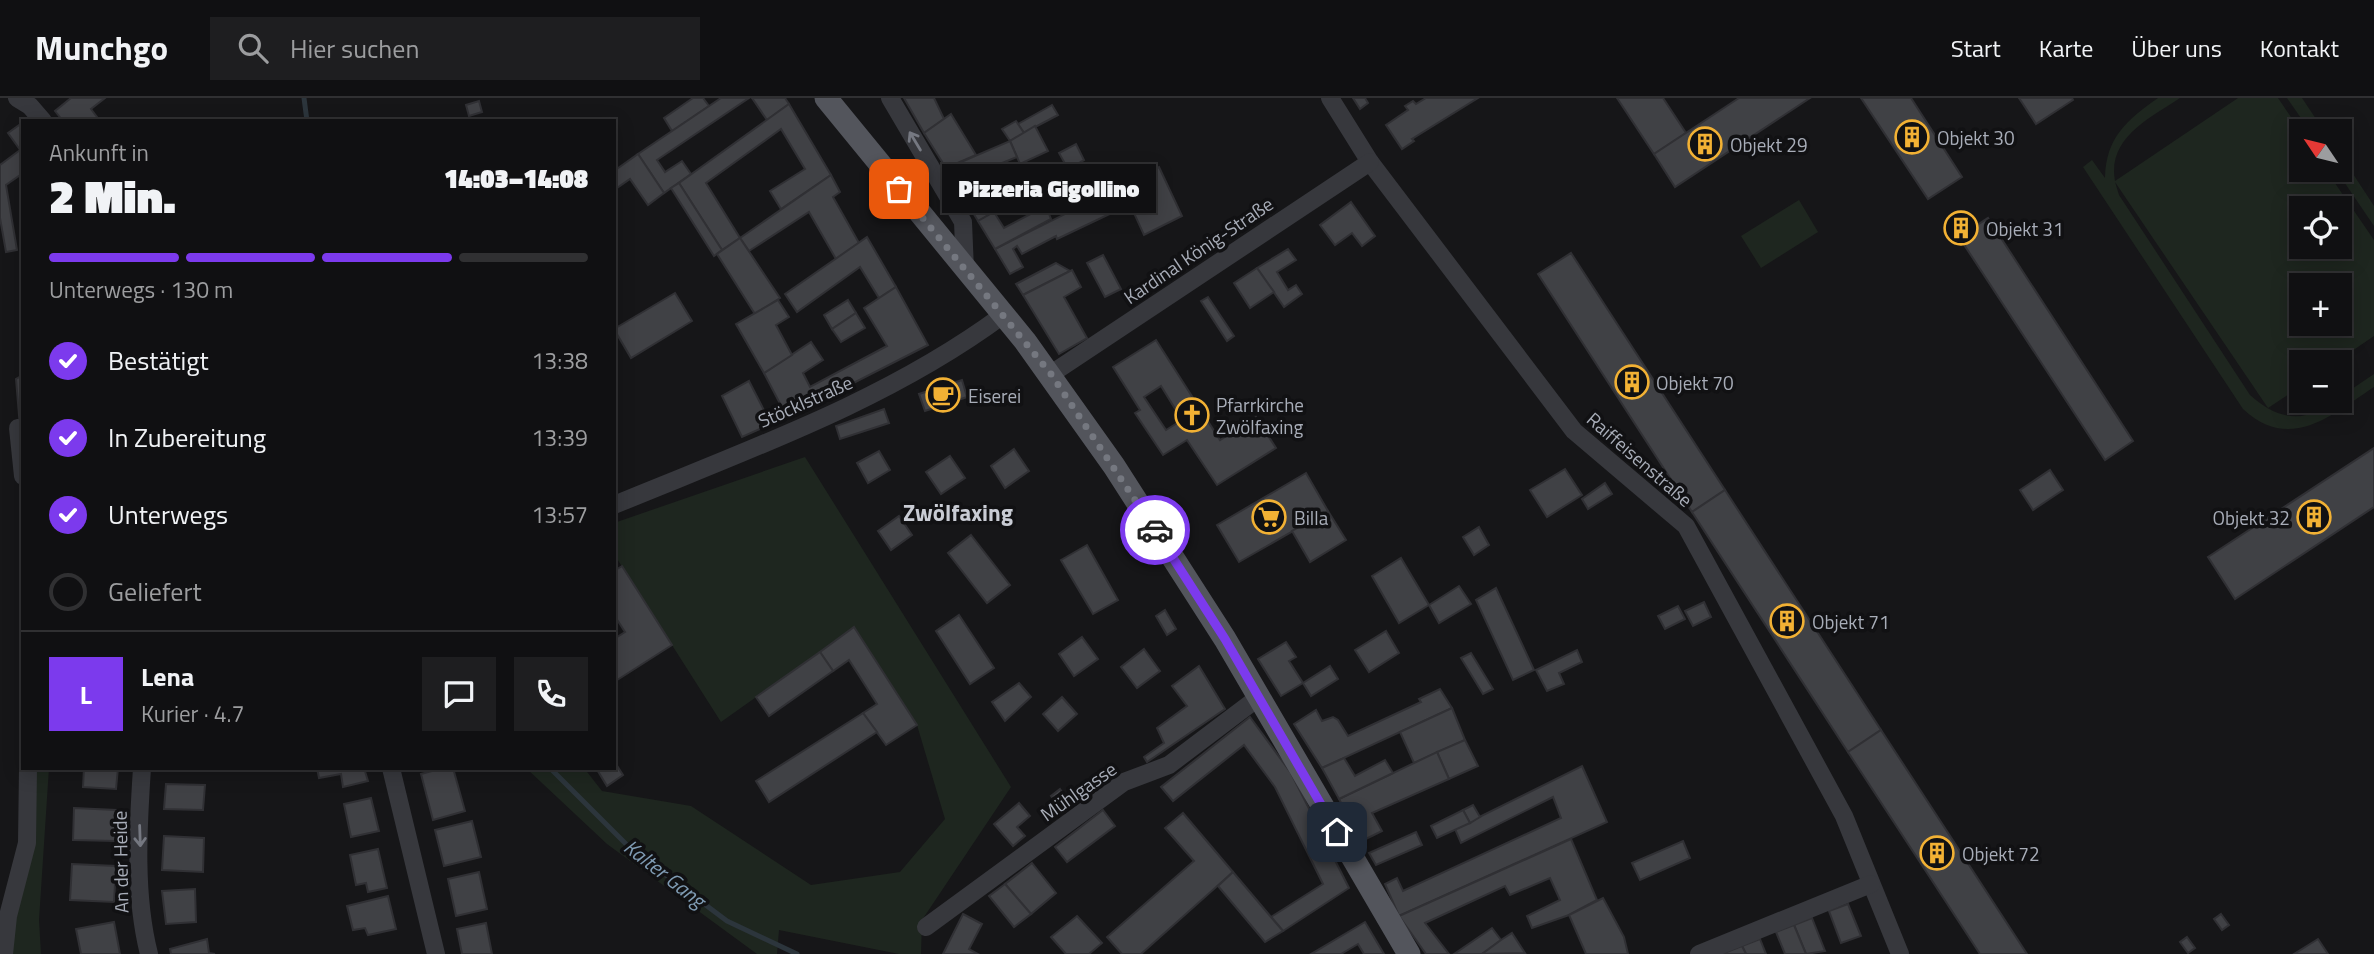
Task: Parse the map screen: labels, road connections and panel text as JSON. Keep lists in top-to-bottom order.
{
  "streets": {
    "street": [
      "Kardinal König-Straße",
      "Stöcklstraße",
      "Raiffeisenstraße",
      "Mühlgasse",
      "An der Heide"
    ]
  },
  "crossings": [
    ["Kardinal König-Straße", "Raiffeisenstraße"]
  ],
  "districts": ["Zwölfaxing"],
  "water": ["Kalter Gang"],
  "places": {
    "building": [
      "Objekt 30",
      "Objekt 29",
      "Objekt 31",
      "Objekt 70",
      "Objekt 32",
      "Objekt 71",
      "Objekt 72"
    ],
    "other": ["Pizzeria Gigollino"],
    "cafe": ["Eiserei"],
    "church": ["Pfarrkirche Zwölfaxing"],
    "supermarket": ["Billa"]
  },
  "north": "top left",
  "page": {
    "header": "Munchgo",
    "search": "Hier suchen",
    "nav": [
      "Start",
      "Karte",
      "Über uns",
      "Kontakt"
    ],
    "map_buttons": ["+", "−"],
    "heading": ["2 Min.", "Ankunft in", "14:03–14:08"],
    "panel": ["Lena", "Kurier · 4.7"],
    "bubble": "Pizzeria Gigollino",
    "bar": "Unterwegs · 130 m",
    "list": [
      ["Bestätigt", "13:38"],
      ["In Zubereitung", "13:39"],
      ["Unterwegs", "13:57"],
      "Geliefert"
    ],
    "round": "L"
  }
}
